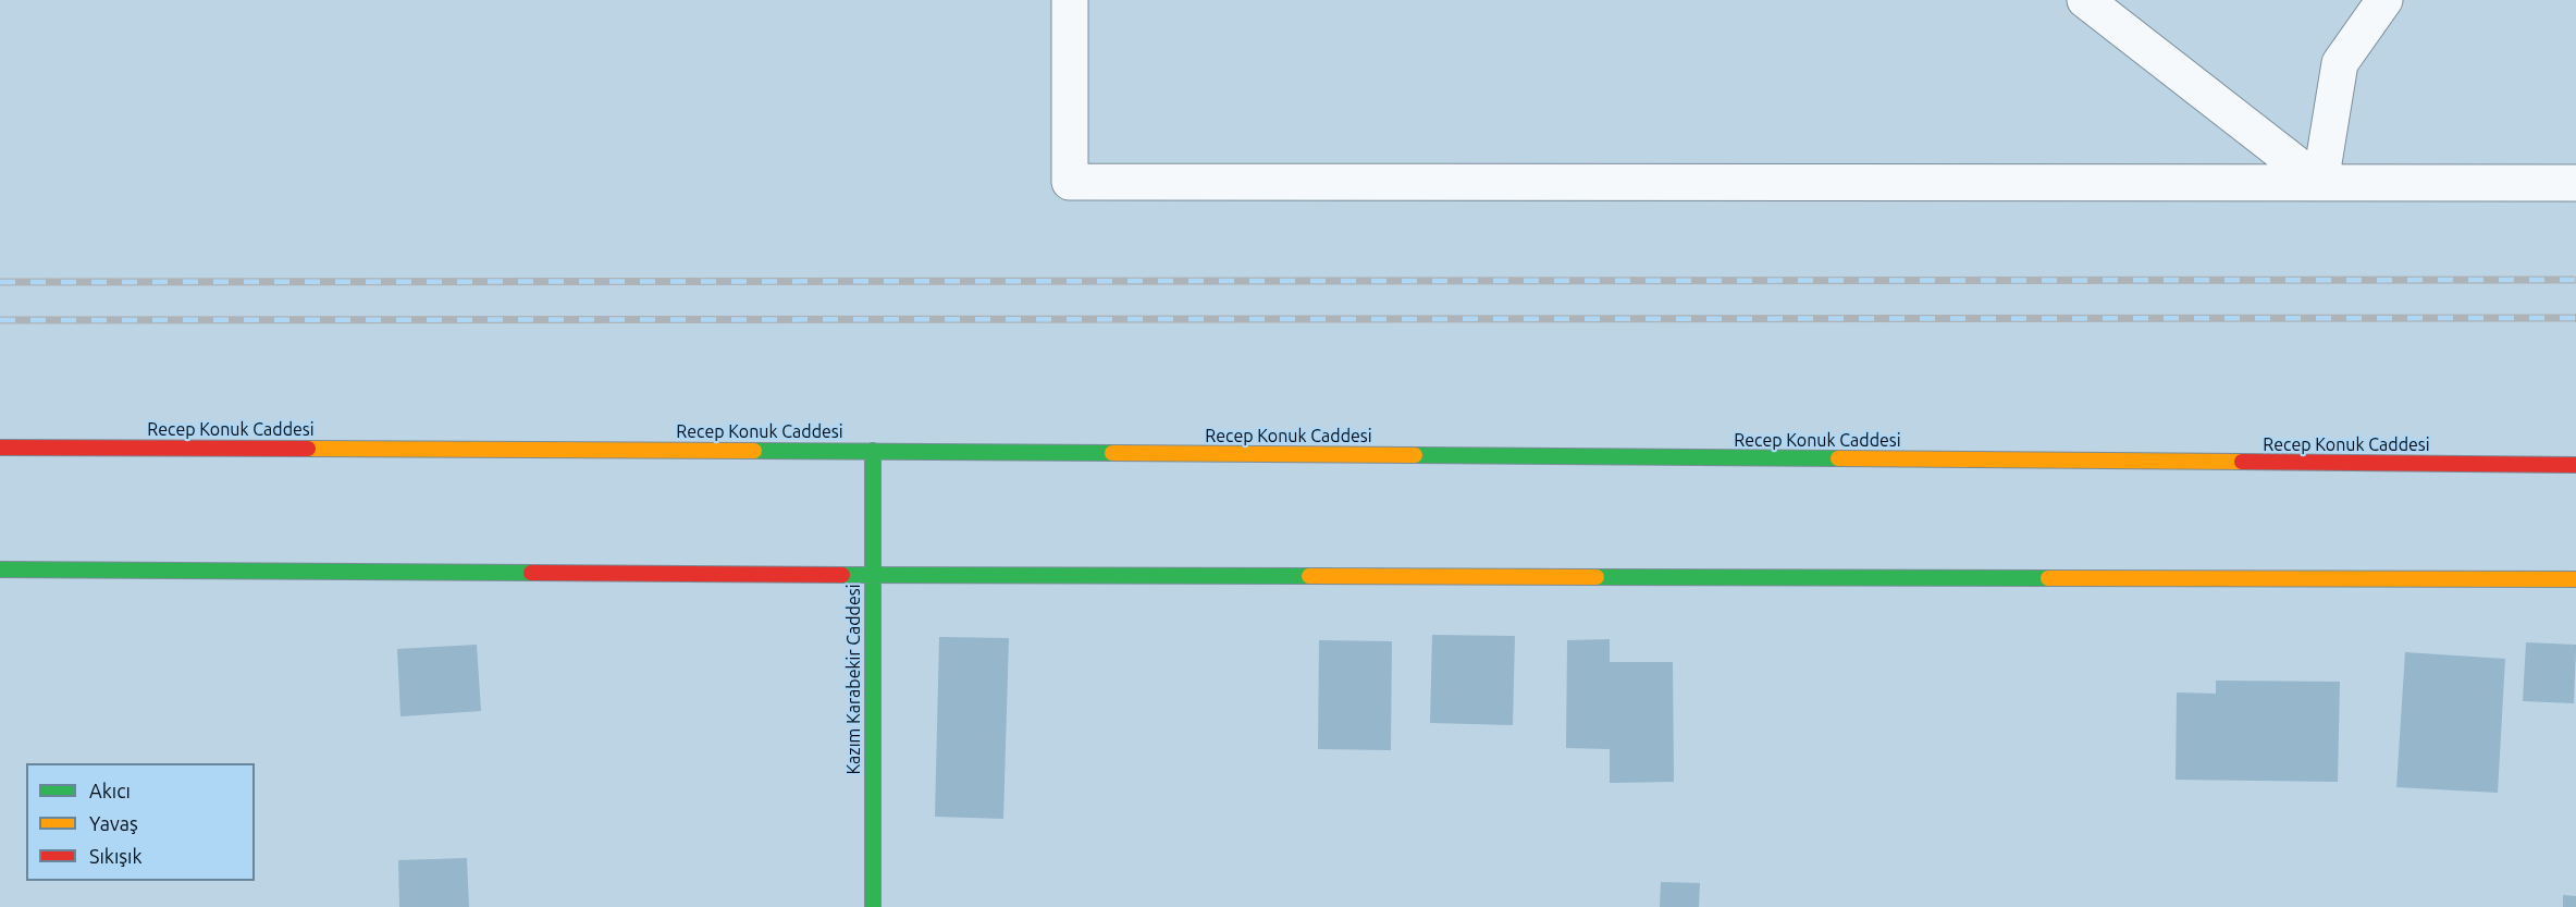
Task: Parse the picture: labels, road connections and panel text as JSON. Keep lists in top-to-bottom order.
{
  "streets": {
    "main road": ["Recep Konuk Caddesi", "Kazım Karabekir Caddesi"]
  },
  "crossings": [
    ["Recep Konuk Caddesi", "Kazım Karabekir Caddesi"]
  ],
  "legend": ["Akıcı", "Yavaş", "Sıkışık"]
}
